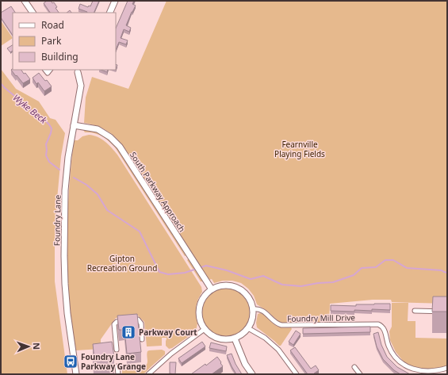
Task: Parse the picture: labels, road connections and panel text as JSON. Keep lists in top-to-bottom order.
{
  "streets": {
    "street": ["South Parkway Approach", "Foundry Lane", "Foundry Mill Drive"]
  },
  "crossings": [
    ["South Parkway Approach", "Foundry Lane"],
    ["South Parkway Approach", "Foundry Mill Drive"]
  ],
  "water": ["Wyke Beck"],
  "parks": ["Fearnville Playing Fields", "Gipton Recreation Ground"],
  "places": {
    "building": ["Parkway Court"],
    "bus stop": ["Foundry Lane Parkway Grange"]
  },
  "legend": ["Road", "Park", "Building"],
  "north": "right"
}
